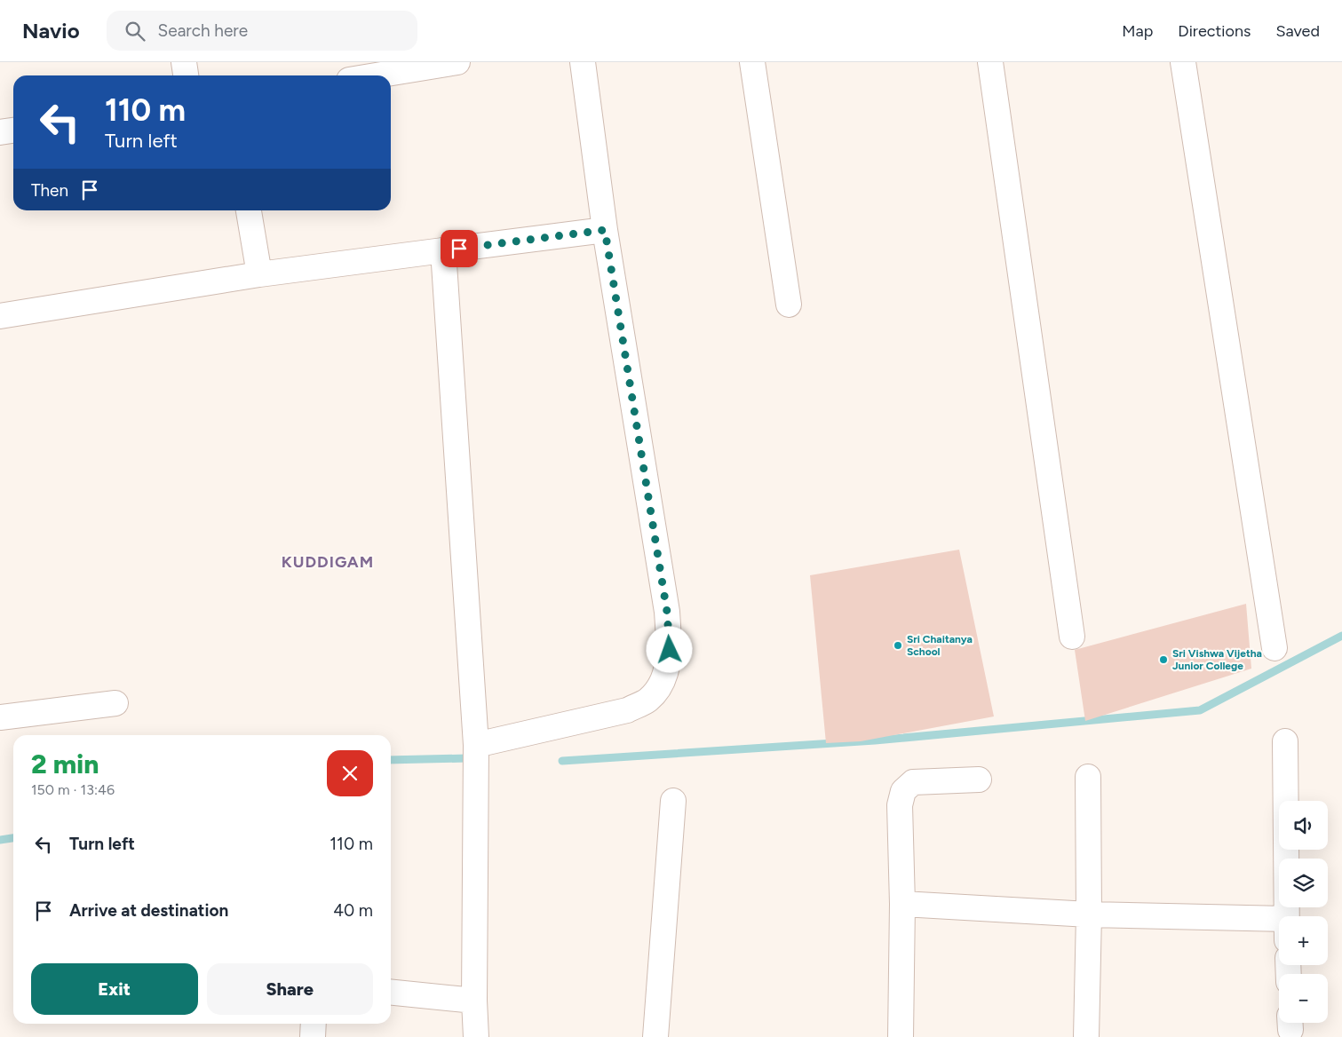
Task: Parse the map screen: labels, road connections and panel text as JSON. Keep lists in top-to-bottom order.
{
  "districts": ["KUDDIGAM"],
  "places": ["Sri Chaitanya School", "Sri Vishwa Vijetha Junior College"],
  "page": {
    "header": "Navio",
    "search": "Search here",
    "nav": ["Map", "Directions", "Saved"],
    "turn": ["110 m", "Turn left"],
    "then": "Then",
    "heading": ["2 min", "150 m · 13:46"],
    "map_buttons": ["+", "−"],
    "list": [
      {
        "name": "Turn left",
        "value": "110 m"
      },
      {
        "name": "Arrive at destination",
        "value": "40 m"
      }
    ],
    "buttons": ["Exit", "Share"]
  }
}
